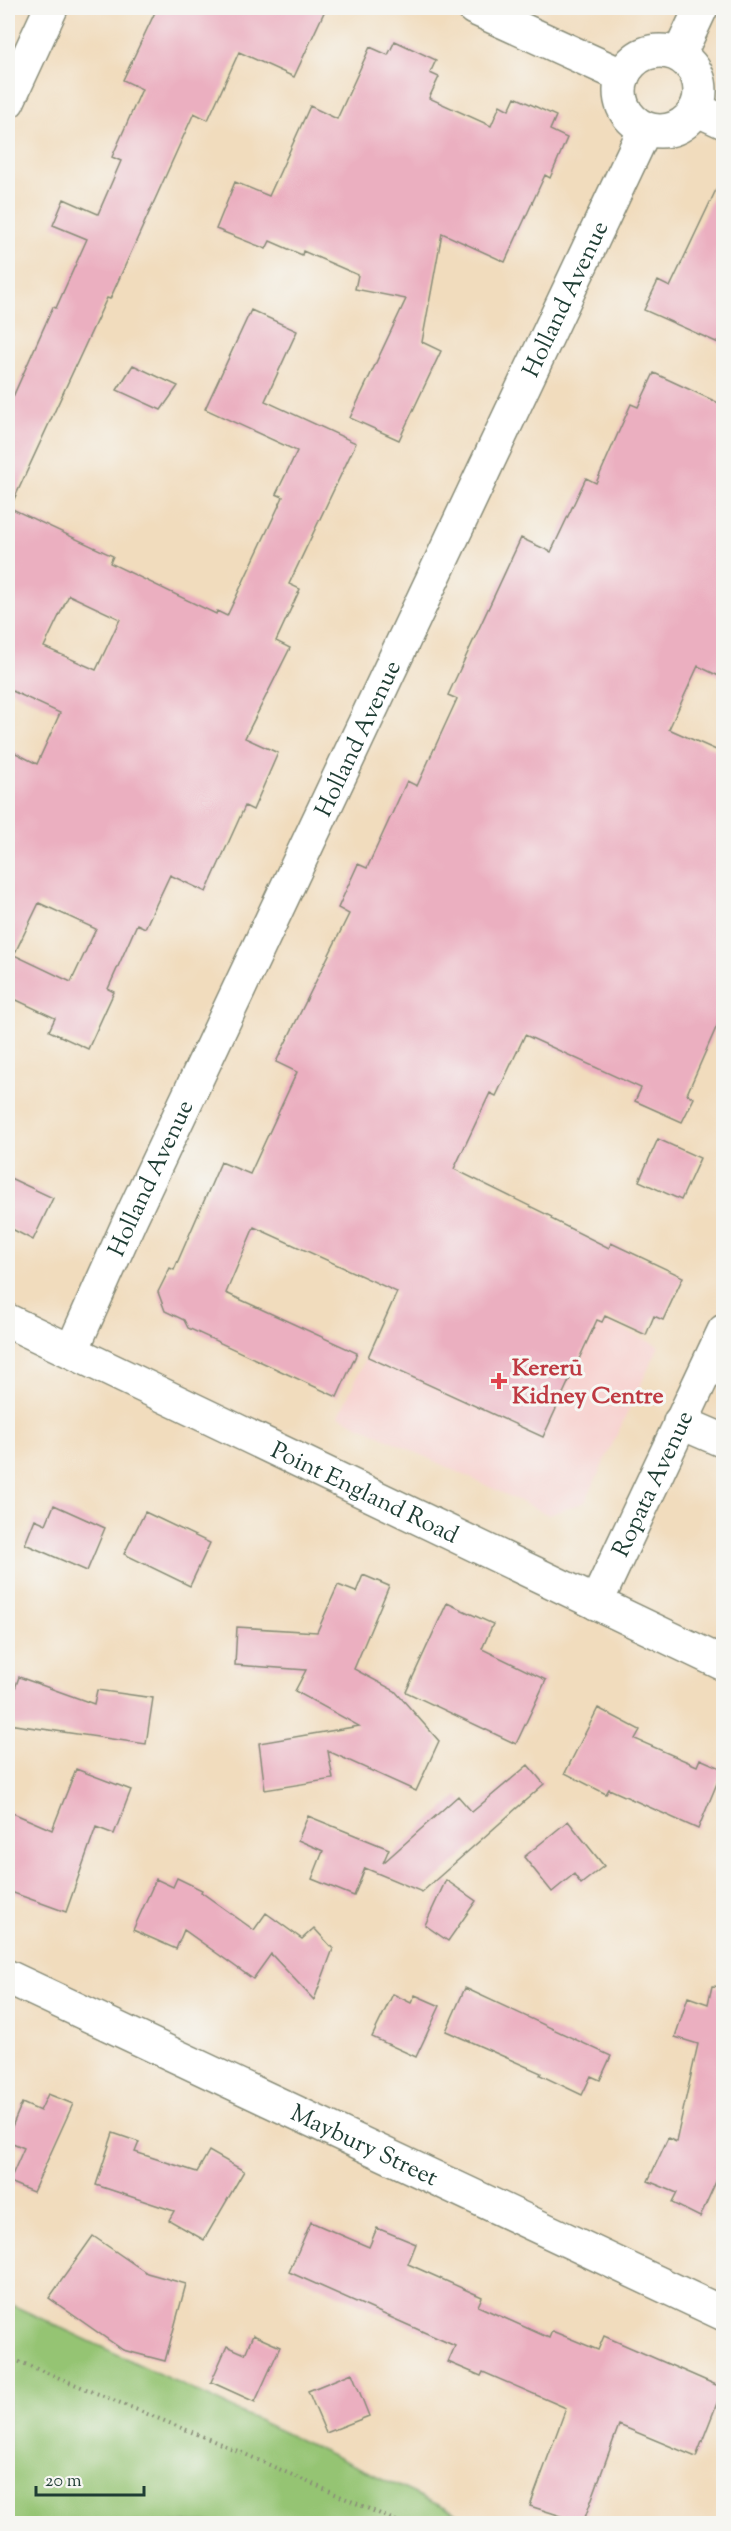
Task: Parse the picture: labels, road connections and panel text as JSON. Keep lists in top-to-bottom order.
{
  "streets": {
    "street": [
      "Holland Avenue",
      "Ropata Avenue",
      "Point England Road",
      "Maybury Street"
    ]
  },
  "crossings": [
    ["Holland Avenue", "Point England Road"],
    ["Ropata Avenue", "Point England Road"]
  ],
  "places": {
    "health": ["Kererū Kidney Centre"]
  },
  "scale_bar": "20 m"
}
